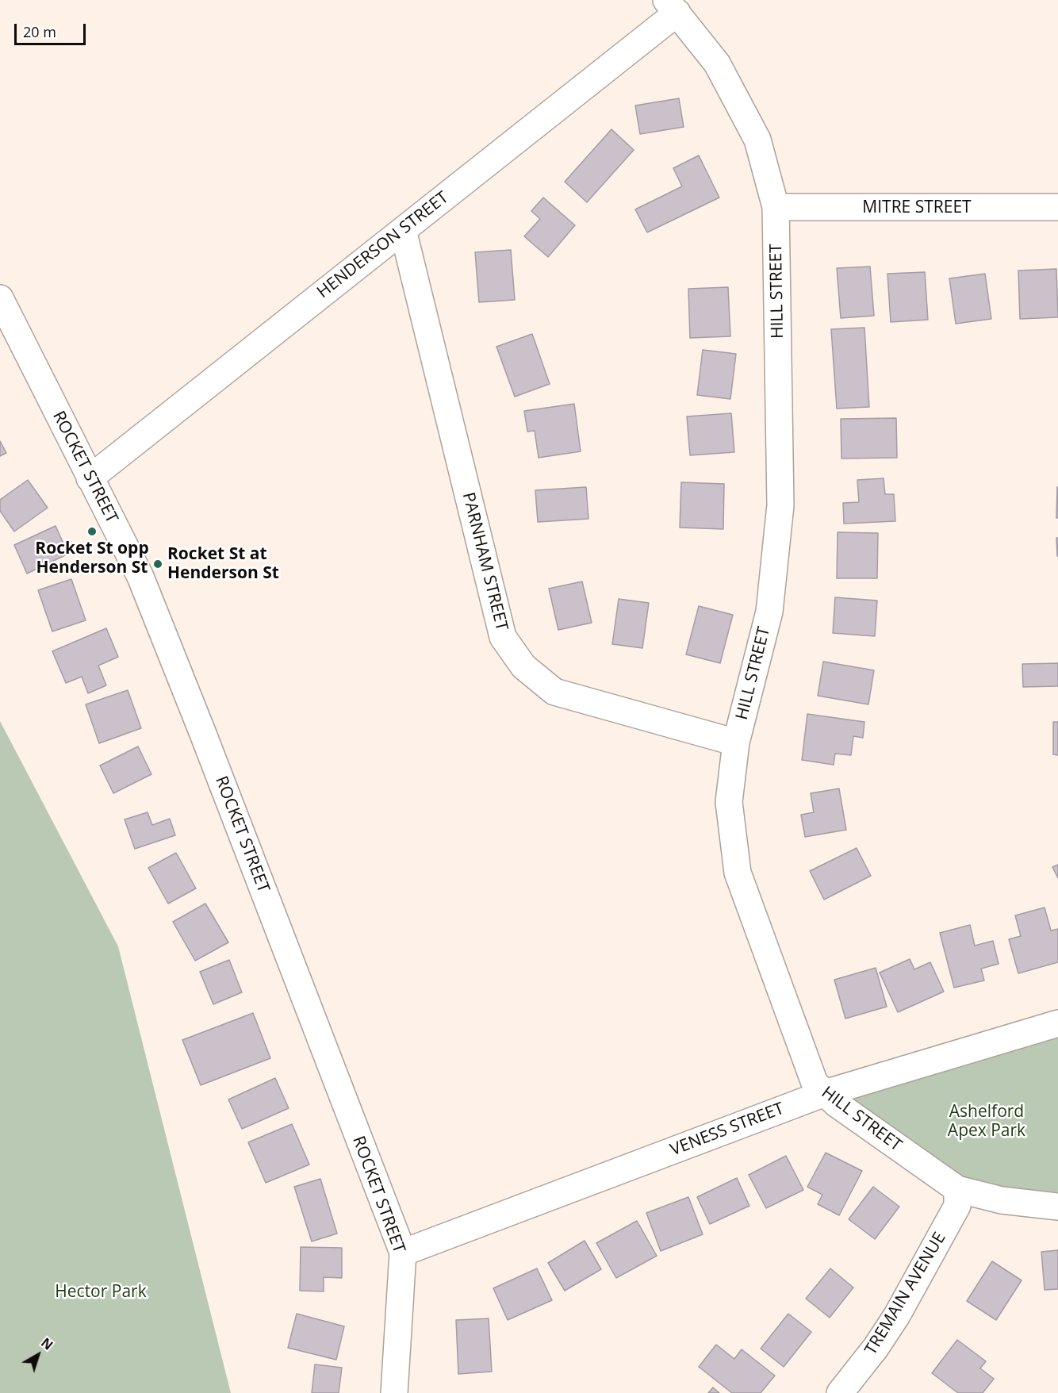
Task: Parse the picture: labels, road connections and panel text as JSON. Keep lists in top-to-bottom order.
{
  "streets": {
    "street": [
      "MITRE STREET",
      "HENDERSON STREET",
      "HILL STREET",
      "ROCKET STREET",
      "PARNHAM STREET",
      "VENESS STREET",
      "TREMAIN AVENUE"
    ]
  },
  "crossings": [
    ["MITRE STREET", "HILL STREET"],
    ["HENDERSON STREET", "HILL STREET"],
    ["HENDERSON STREET", "ROCKET STREET"],
    ["HENDERSON STREET", "PARNHAM STREET"],
    ["HILL STREET", "PARNHAM STREET"],
    ["HILL STREET", "VENESS STREET"],
    ["HILL STREET", "TREMAIN AVENUE"],
    ["ROCKET STREET", "VENESS STREET"]
  ],
  "parks": ["Ashelford Apex Park", "Hector Park"],
  "places": ["Rocket St opp Henderson St", "Rocket St at Henderson St"],
  "scale_bar": "20 m",
  "north": "top right"
}
